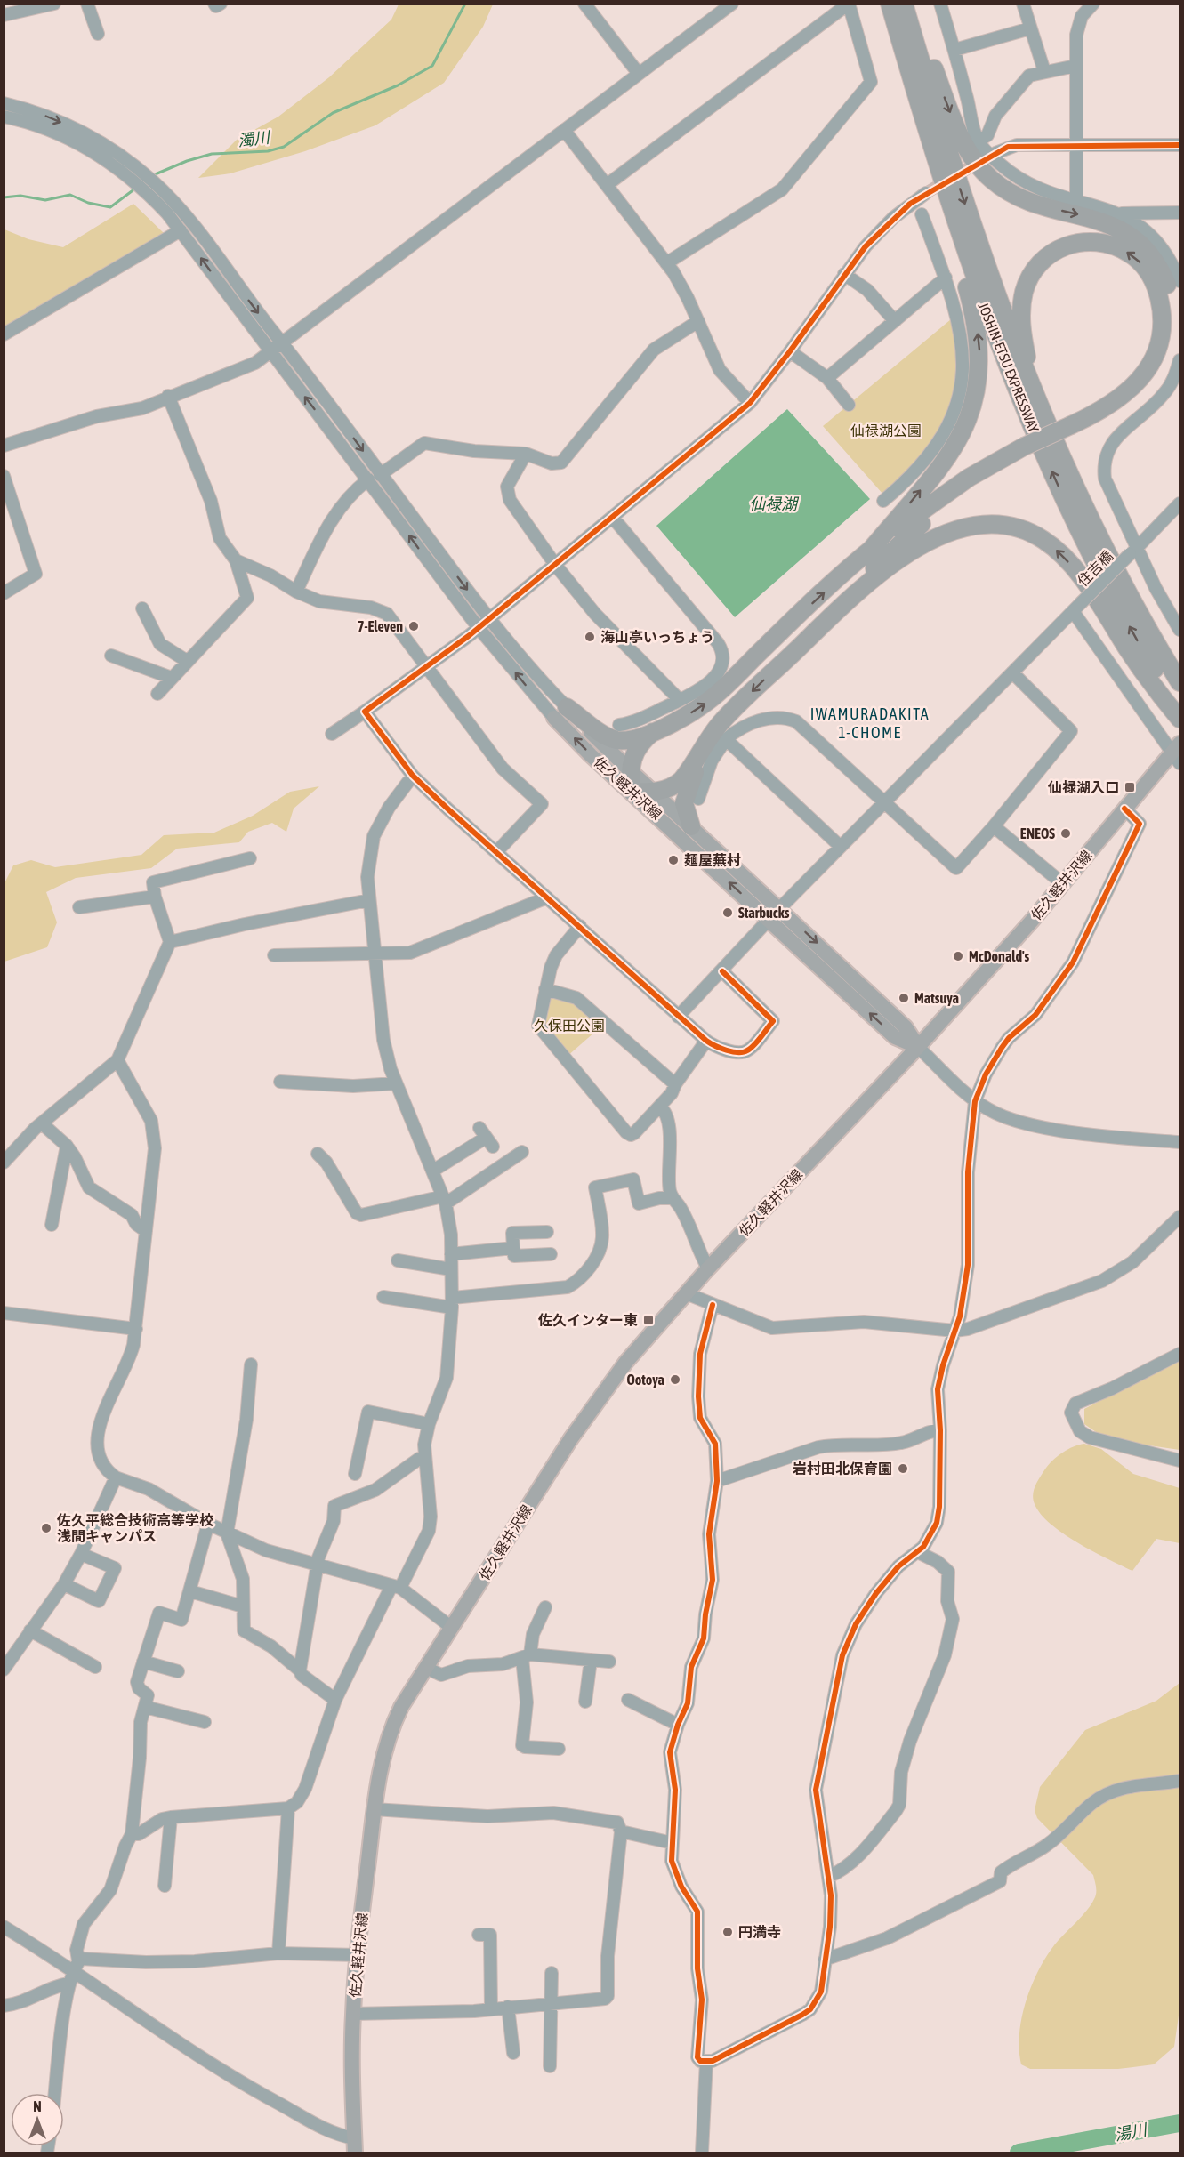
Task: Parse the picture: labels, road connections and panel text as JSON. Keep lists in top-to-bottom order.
{
  "streets": {
    "highway": ["JOSHIN-ETSU EXPRESSWAY"],
    "main road": ["佐久軽井沢線"],
    "street": ["住吉橋"]
  },
  "crossings": [
    ["住吉橋", "佐久軽井沢線"]
  ],
  "districts": ["IWAMURADAKITA 1-CHOME"],
  "water": ["濁川", "仙禄湖", "湯川"],
  "parks": ["仙禄湖公園", "久保田公園"],
  "places": {
    "other": [
      "7-Eleven",
      "海山亭いっちょう",
      "ENEOS",
      "麺屋蕪村",
      "Starbucks",
      "McDonald's",
      "Matsuya",
      "Ootoya",
      "岩村田北保育園",
      "佐久平総合技術高等学校 浅間キャンパス",
      "円満寺"
    ],
    "transit": ["仙禄湖入口", "佐久インター東"]
  },
  "north": "top"
}
